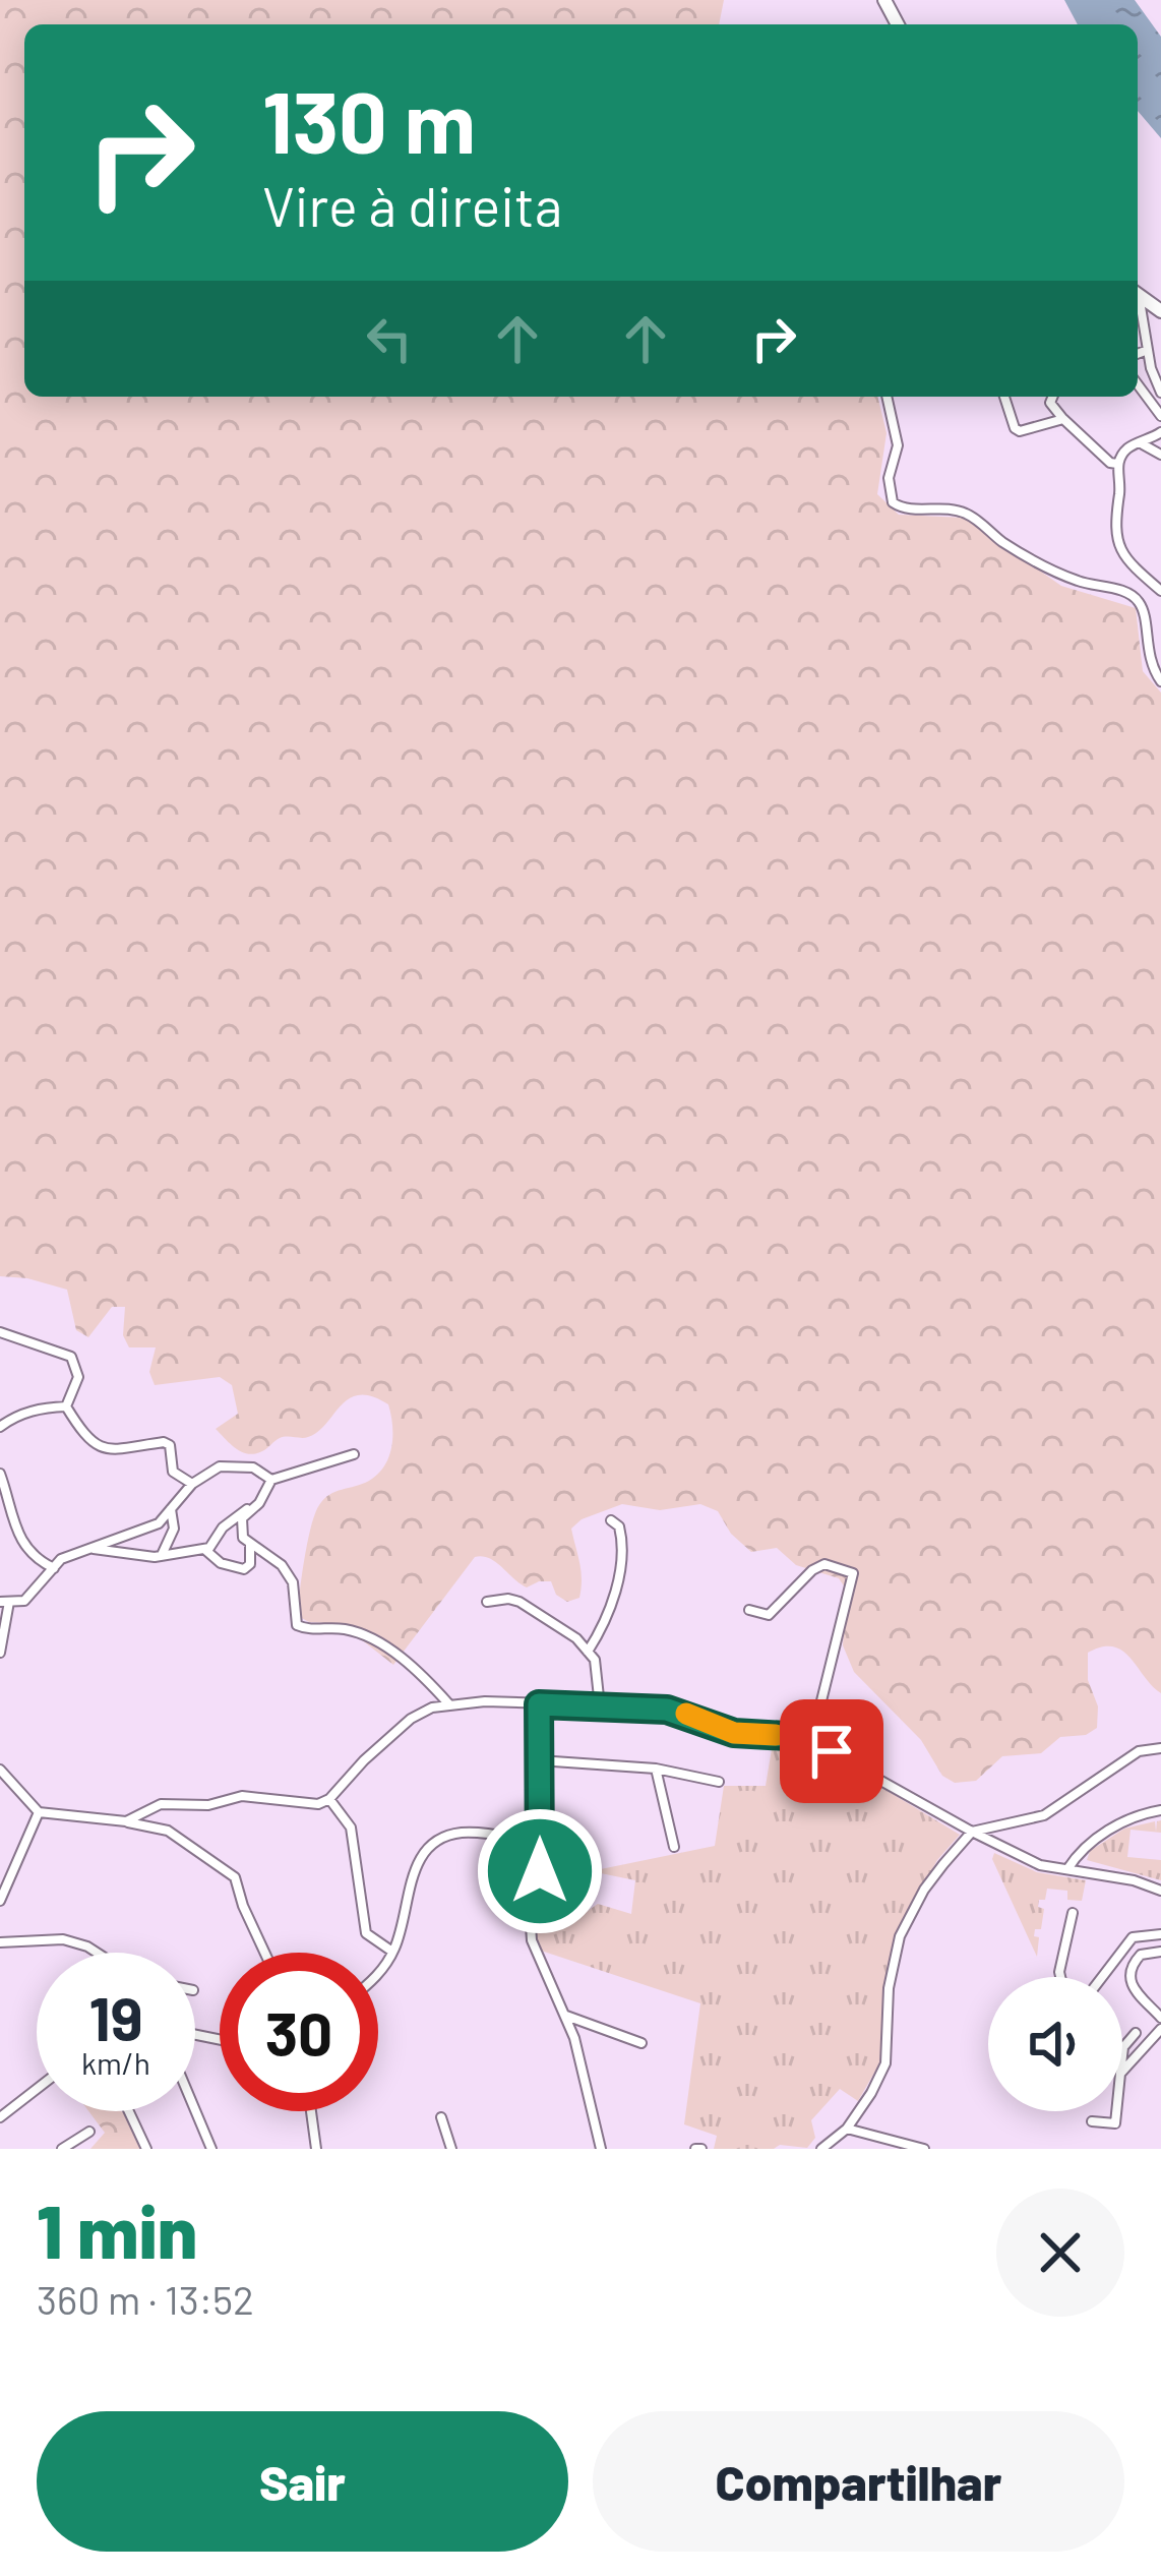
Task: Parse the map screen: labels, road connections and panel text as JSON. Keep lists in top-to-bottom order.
{
  "page": {
    "turn": ["130 m", "Vire à direita"],
    "speed": "19 km/h",
    "limit": "30",
    "heading": ["1 min", "360 m · 13:52"],
    "buttons": ["Sair", "Compartilhar"]
  }
}
